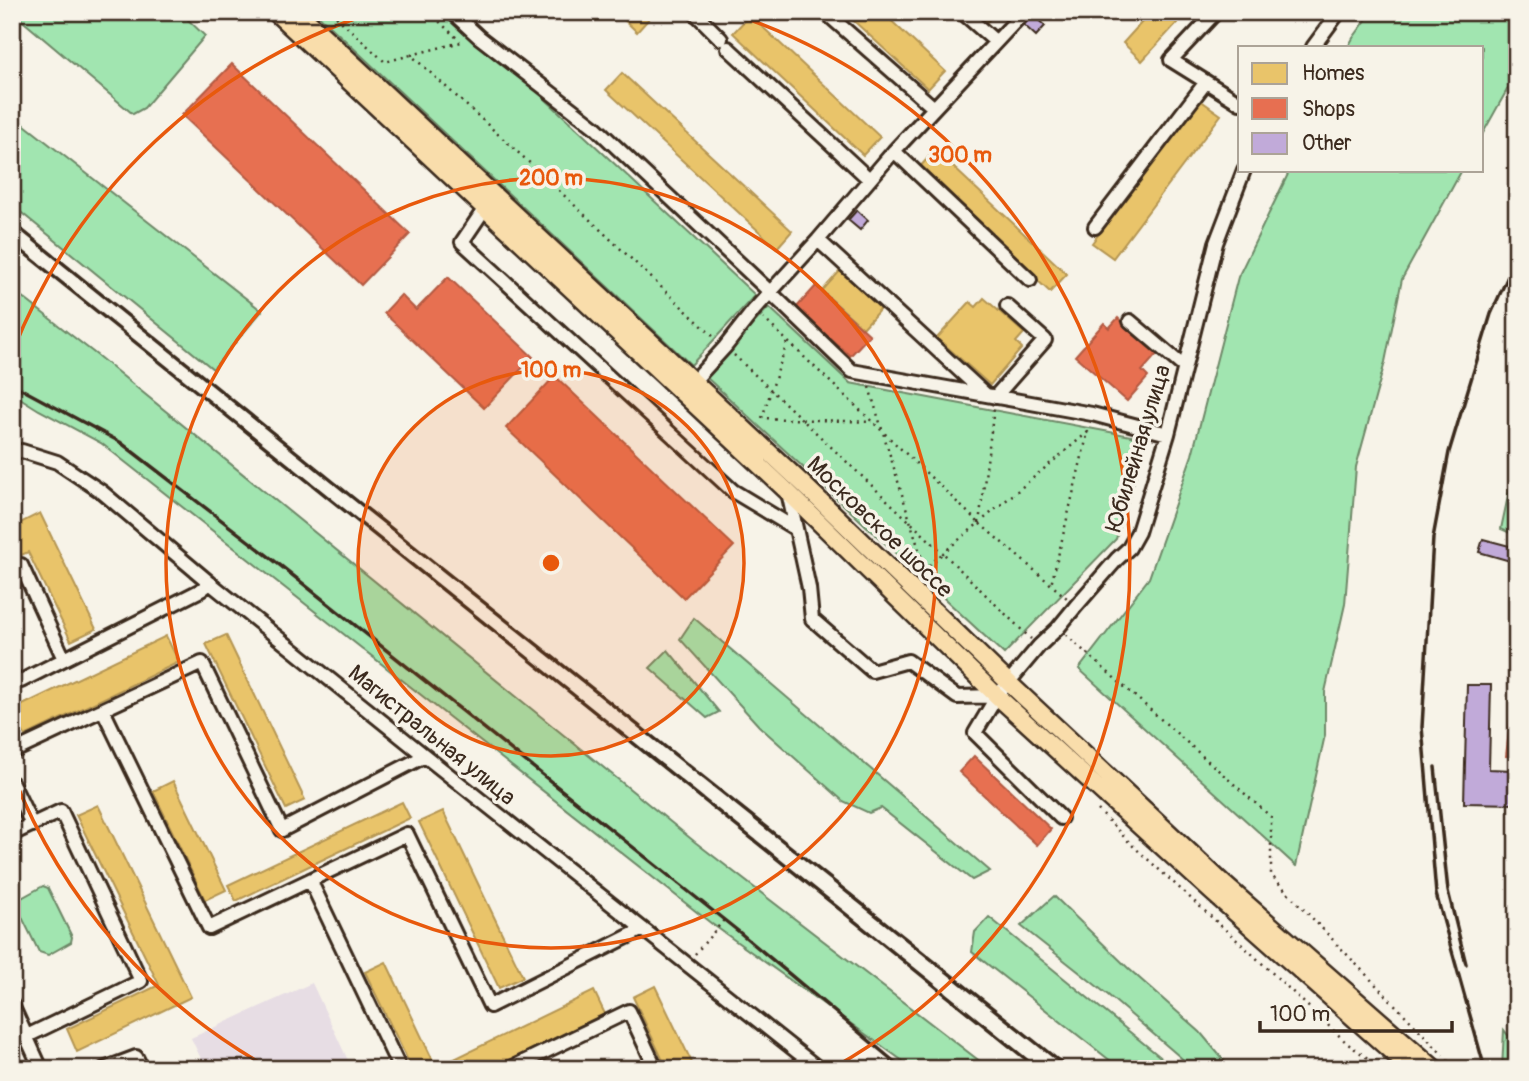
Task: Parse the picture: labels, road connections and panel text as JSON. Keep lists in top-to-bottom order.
{
  "streets": {
    "main road": ["Московское шоссе"],
    "street": ["Юбилейная улица", "Магистральная улица"]
  },
  "crossings": [
    ["Юбилейная улица", "Московское шоссе"]
  ],
  "legend": ["Homes", "Shops", "Other"],
  "scale_bar": "100 m",
  "rings": ["300 m", "200 m", "100 m"]
}
